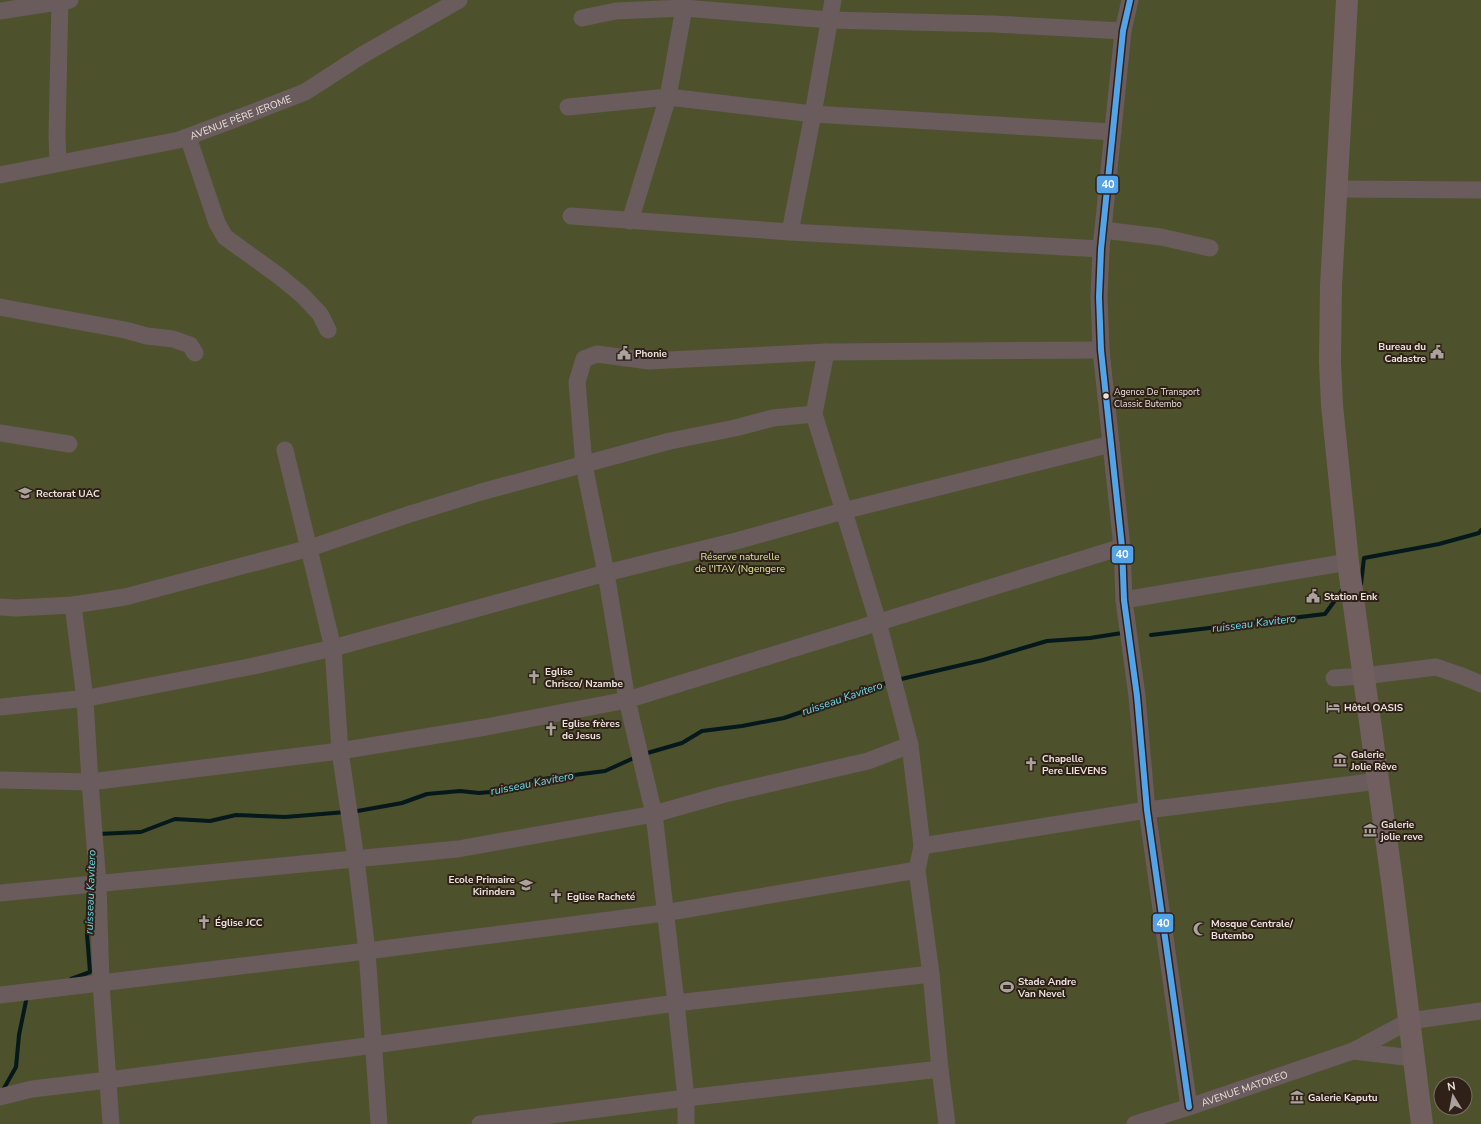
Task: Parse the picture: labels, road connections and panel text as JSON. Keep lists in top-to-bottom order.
{
  "streets": {
    "street": ["AVENUE PÈRE JEROME", "AVENUE MATOKEO"]
  },
  "water": ["ruisseau Kavitero"],
  "parks": ["Réserve naturelle de l'ITAV (Ngengere"],
  "places": {
    "public building": ["Bureau du Cadastre", "Phonie", "Station Enk"],
    "other": ["Agence De Transport Classic Butembo"],
    "school or university": ["Rectorat UAC", "Ecole Primaire Kirindera"],
    "church": [
      "Eglise Chrisco/ Nzambe",
      "Eglise frères de Jesus",
      "Chapelle Pere LIEVENS",
      "Eglise Racheté",
      "Église JCC"
    ],
    "hotel": ["Hôtel OASIS"],
    "museum": ["Galerie Jolie Rêve", "Galerie jolie reve", "Galerie Kaputu"],
    "mosque": ["Mosque Centrale/ Butembo"],
    "sports": ["Stade Andre Van Nevel"]
  },
  "lines": ["transit line 40"],
  "north": "top"
}
